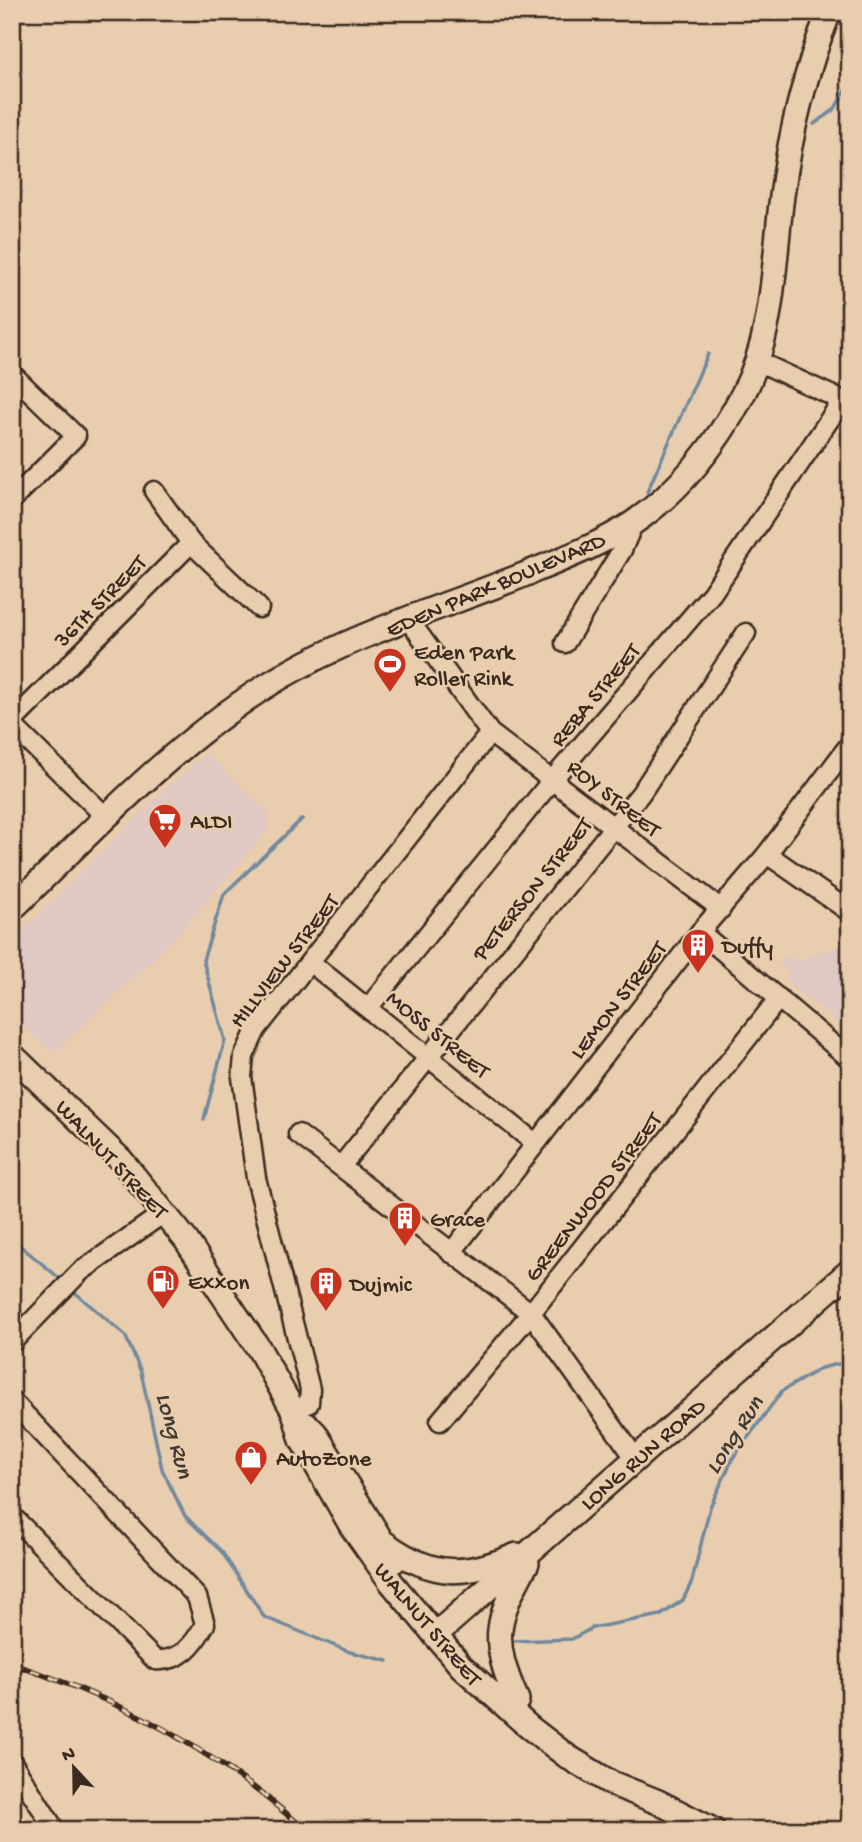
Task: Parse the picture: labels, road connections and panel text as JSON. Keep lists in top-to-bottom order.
{
  "streets": {
    "main road": ["EDEN PARK BOULEVARD", "WALNUT STREET", "LONG RUN ROAD"],
    "street": [
      "36TH STREET",
      "REBA STREET",
      "ROY STREET",
      "PETERSON STREET",
      "HILLVIEW STREET",
      "LEMON STREET",
      "MOSS STREET",
      "GREENWOOD STREET"
    ]
  },
  "crossings": [
    ["EDEN PARK BOULEVARD", "ROY STREET"],
    ["REBA STREET", "ROY STREET"],
    ["REBA STREET", "MOSS STREET"],
    ["ROY STREET", "PETERSON STREET"],
    ["ROY STREET", "HILLVIEW STREET"],
    ["ROY STREET", "LEMON STREET"],
    ["PETERSON STREET", "MOSS STREET"],
    ["HILLVIEW STREET", "MOSS STREET"],
    ["HILLVIEW STREET", "WALNUT STREET"],
    ["LEMON STREET", "MOSS STREET"],
    ["WALNUT STREET", "LONG RUN ROAD"]
  ],
  "water": ["Long Run"],
  "places": {
    "sports": ["Eden Park Roller Rink"],
    "supermarket": ["ALDI"],
    "building": ["Duffy", "Grace", "Dujmic"],
    "fuel station": ["Exxon"],
    "shop": ["AutoZone"]
  },
  "north": "top"
}
